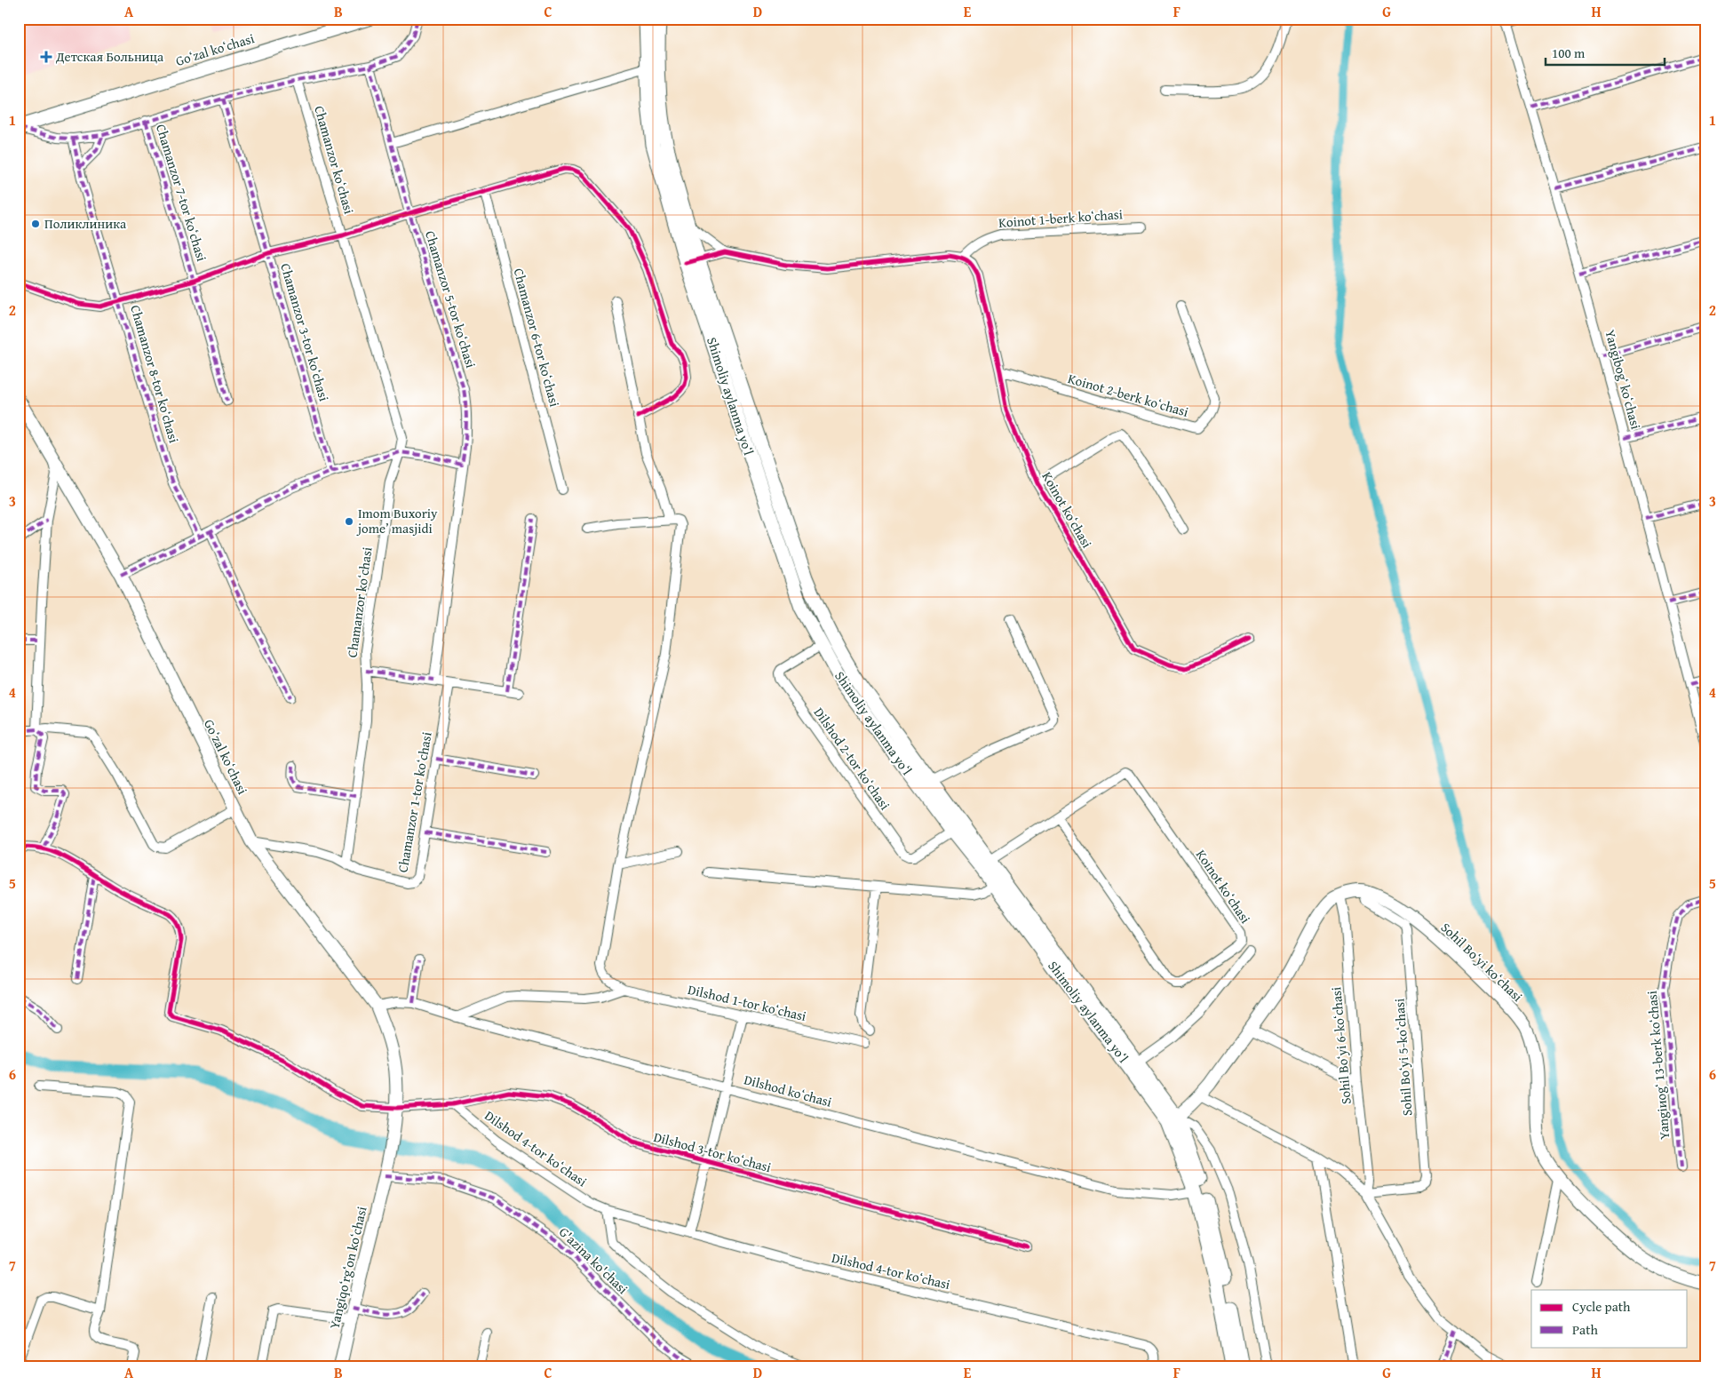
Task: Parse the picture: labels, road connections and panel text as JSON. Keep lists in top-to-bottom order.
{
  "streets": {
    "main road": [
      "Goʻzal koʻchasi",
      "Shimoliy aylanma yoʻl",
      "Sohil Boʻyi koʻchasi",
      "Yangiqoʻrgʻon koʻchasi"
    ],
    "street": [
      "Chamanzor koʻchasi",
      "Chamanzor 7-tor koʻchasi",
      "Koinot 1-berk koʻchasi",
      "Chamanzor 5-tor koʻchasi",
      "Chamanzor 3-tor koʻchasi",
      "Chamanzor 6-tor koʻchasi",
      "Chamanzor 8-tor koʻchasi",
      "Yangibogʻ koʻchasi",
      "Koinot 2-berk koʻchasi",
      "Koinot koʻchasi",
      "Dilshod 2-tor koʻchasi",
      "Chamanzor 1-tor koʻchasi",
      "Dilshod 1-tor koʻchasi",
      "Sohil Boʻyi 6-koʻchasi",
      "Sohil Boʻyi 5-koʻchasi",
      "Yangiиogʻ 13-berk koʻchasi",
      "Dilshod koʻchasi",
      "Dilshod 4-tor koʻchasi",
      "Dilshod 3-tor koʻchasi",
      "G'azina ko'chasi"
    ]
  },
  "crossings": [
    ["Goʻzal koʻchasi", "Dilshod koʻchasi"],
    ["Goʻzal koʻchasi", "Dilshod 3-tor koʻchasi"],
    ["Goʻzal koʻchasi", "Yangiqoʻrgʻon koʻchasi"],
    ["Chamanzor koʻchasi", "Chamanzor 1-tor koʻchasi"],
    ["Koinot 1-berk koʻchasi", "Koinot koʻchasi"],
    ["Koinot 2-berk koʻchasi", "Koinot koʻchasi"],
    ["Shimoliy aylanma yoʻl", "Koinot koʻchasi"],
    ["Shimoliy aylanma yoʻl", "Dilshod 2-tor koʻchasi"],
    ["Shimoliy aylanma yoʻl", "Dilshod koʻchasi"],
    ["Sohil Boʻyi koʻchasi", "Sohil Boʻyi 5-koʻchasi"],
    ["Sohil Boʻyi 6-koʻchasi", "Sohil Boʻyi 5-koʻchasi"],
    ["Dilshod 4-tor koʻchasi", "Dilshod 3-tor koʻchasi"],
    ["G'azina ko'chasi", "Yangiqoʻrgʻon koʻchasi"]
  ],
  "places": {
    "health": ["Детская Больница"],
    "other": ["Поликлиника", "Imom Buxoriy jome’ masjidi"]
  },
  "legend": ["Cycle path", "Path"],
  "scale_bar": "100 m",
  "grid": {
    "columns": [
      "A",
      "B",
      "C",
      "D",
      "E",
      "F",
      "G",
      "H"
    ],
    "rows": [
      "1",
      "2",
      "3",
      "4",
      "5",
      "6",
      "7"
    ]
  }
}
